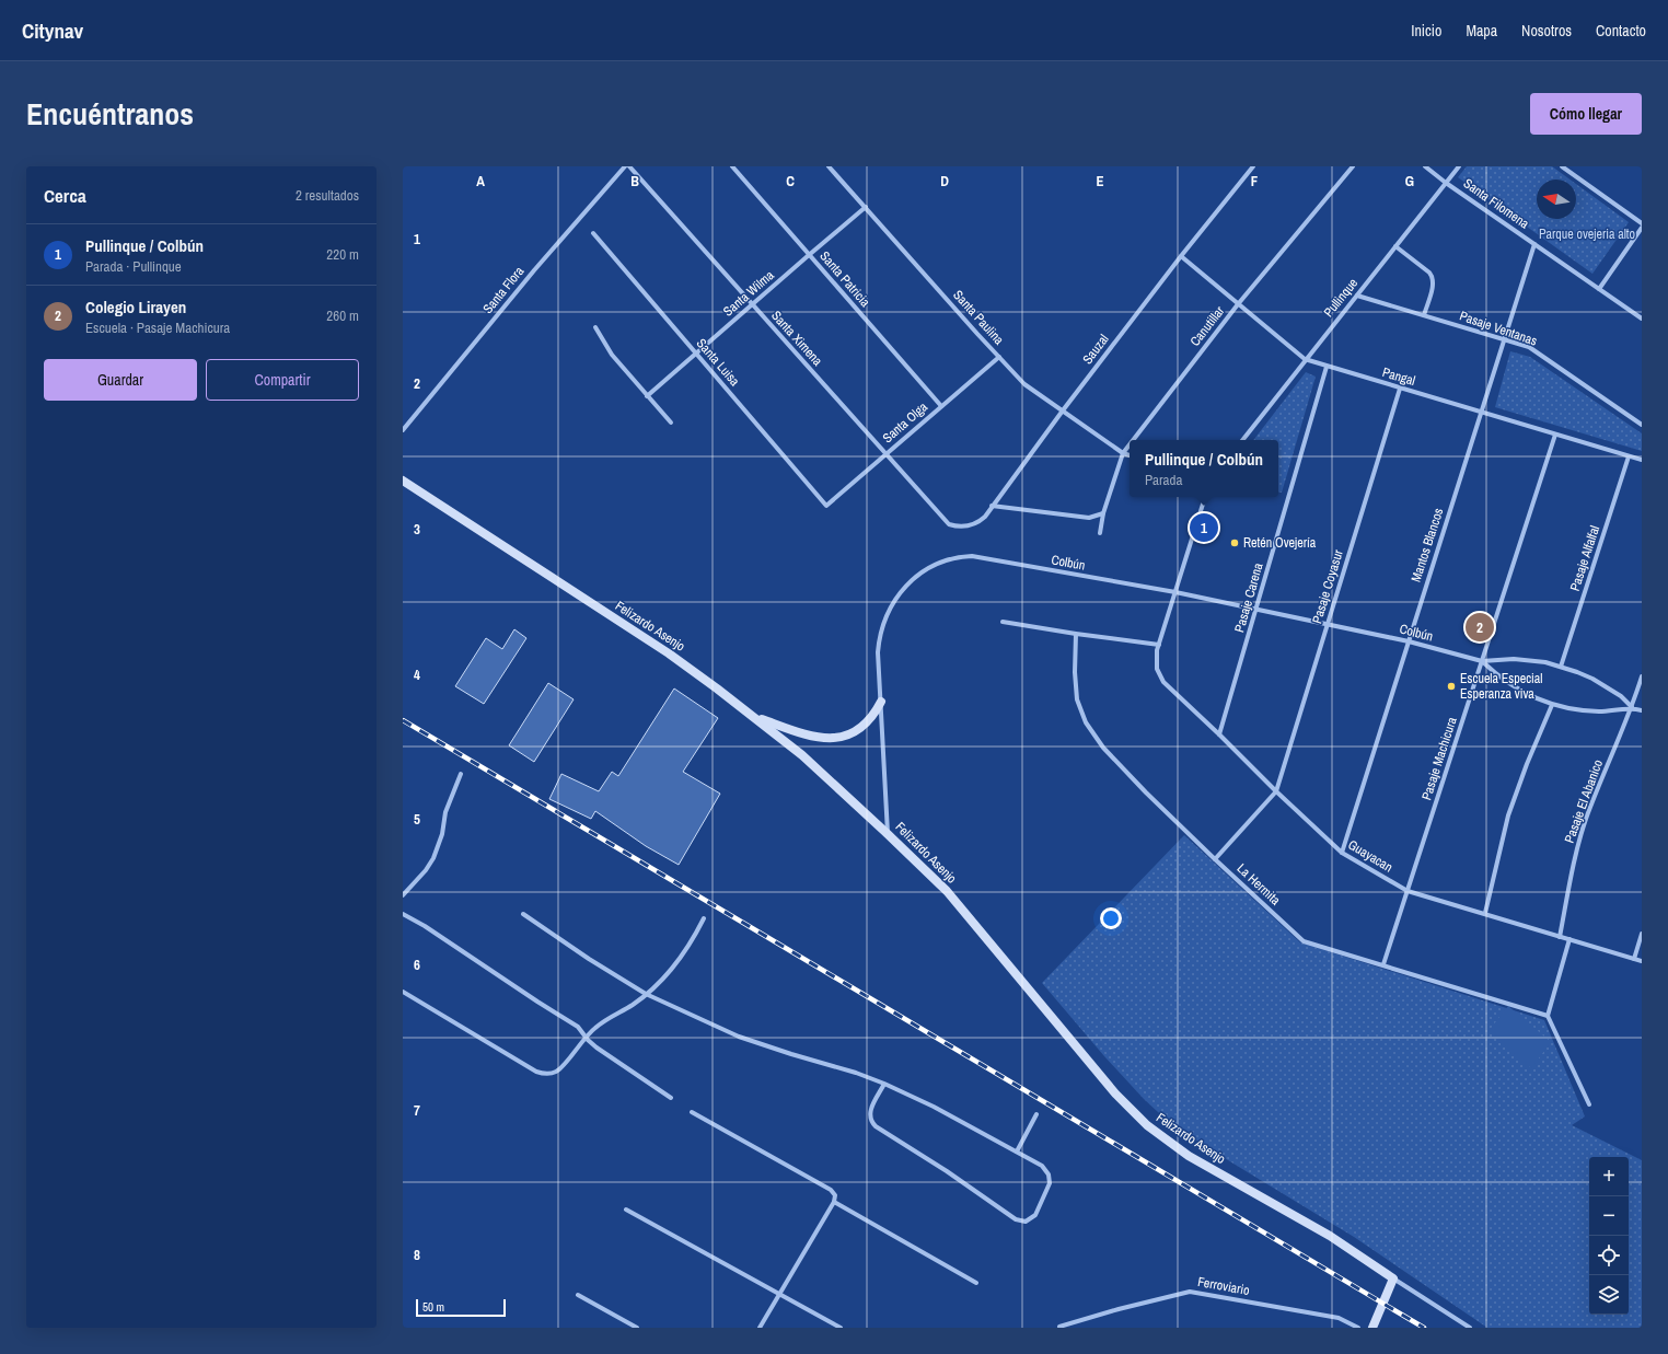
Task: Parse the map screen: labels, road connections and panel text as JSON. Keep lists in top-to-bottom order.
{
  "streets": {
    "street": [
      "Santa Filomena",
      "Santa Patricia",
      "Santa Flora",
      "Santa Wilma",
      "Pullinque",
      "Santa Paulina",
      "Canutillar",
      "Pasaje Ventanas",
      "Santa Ximena",
      "Sauzal",
      "Santa Luisa",
      "Pangal",
      "Santa Olga",
      "Mantos Blancos",
      "Pasaje Alfalfal",
      "Colbún",
      "Pasaje Coyasur",
      "Pasaje Carena",
      "Felizardo Asenjo",
      "Pasaje Machicura",
      "Pasaje El Abanico",
      "Guayacan",
      "La Hermita",
      "Ferroviario"
    ]
  },
  "crossings": [
    ["Santa Filomena", "Pullinque"],
    ["Santa Filomena", "Mantos Blancos"],
    ["Santa Patricia", "Santa Wilma"],
    ["Santa Patricia", "Santa Olga"],
    ["Santa Wilma", "Santa Paulina"],
    ["Santa Wilma", "Santa Ximena"],
    ["Santa Wilma", "Santa Luisa"],
    ["Pullinque", "Pasaje Ventanas"],
    ["Pullinque", "Pangal"],
    ["Santa Paulina", "Canutillar"],
    ["Santa Paulina", "Sauzal"],
    ["Santa Paulina", "Santa Olga"],
    ["Canutillar", "Pangal"],
    ["Pasaje Ventanas", "Mantos Blancos"],
    ["Santa Ximena", "Sauzal"],
    ["Santa Ximena", "Santa Olga"],
    ["Sauzal", "Pangal"],
    ["Santa Luisa", "Santa Olga"],
    ["Pangal", "Mantos Blancos"],
    ["Pangal", "Pasaje Alfalfal"],
    ["Pangal", "Pasaje Coyasur"],
    ["Pangal", "Pasaje Carena"],
    ["Pangal", "Pasaje Machicura"],
    ["Mantos Blancos", "Colbún"],
    ["Mantos Blancos", "Guayacan"],
    ["Pasaje Alfalfal", "Colbún"],
    ["Colbún", "Pasaje Coyasur"],
    ["Colbún", "Pasaje Carena"],
    ["Colbún", "Felizardo Asenjo"],
    ["Colbún", "Pasaje Machicura"],
    ["Colbún", "Pasaje El Abanico"],
    ["Pasaje Coyasur", "Guayacan"],
    ["Pasaje Carena", "Guayacan"],
    ["Pasaje Machicura", "Guayacan"],
    ["Pasaje Machicura", "La Hermita"],
    ["Pasaje El Abanico", "Guayacan"]
  ],
  "parks": ["Parque ovejeria alto"],
  "places": ["Retén Ovejería", "Escuela Especial Esperanza viva"],
  "scale_bar": "50 m",
  "north": "left",
  "page": {
    "header": "Citynav",
    "nav": [
      "Inicio",
      "Mapa",
      "Nosotros",
      "Contacto"
    ],
    "title": "Encuéntranos",
    "buttons": [
      "Cómo llegar",
      ["Guardar", "Compartir"]
    ],
    "heading": ["Cerca", "2 resultados"],
    "list": [
      {
        "mark": "1",
        "name": "Pullinque / Colbún",
        "note": "Parada · Pullinque",
        "value": "220 m"
      },
      {
        "mark": "2",
        "name": "Colegio Lirayen",
        "note": "Escuela · Pasaje Machicura",
        "value": "260 m"
      }
    ],
    "popup": ["Pullinque / Colbún", "Parada"],
    "pins": ["1", "2"],
    "map_buttons": ["+", "−"],
    "scale": "50 m"
  },
  "grid": {
    "columns": [
      "A",
      "B",
      "C",
      "D",
      "E",
      "F",
      "G"
    ],
    "rows": [
      "1",
      "2",
      "3",
      "4",
      "5",
      "6",
      "7",
      "8"
    ]
  }
}
